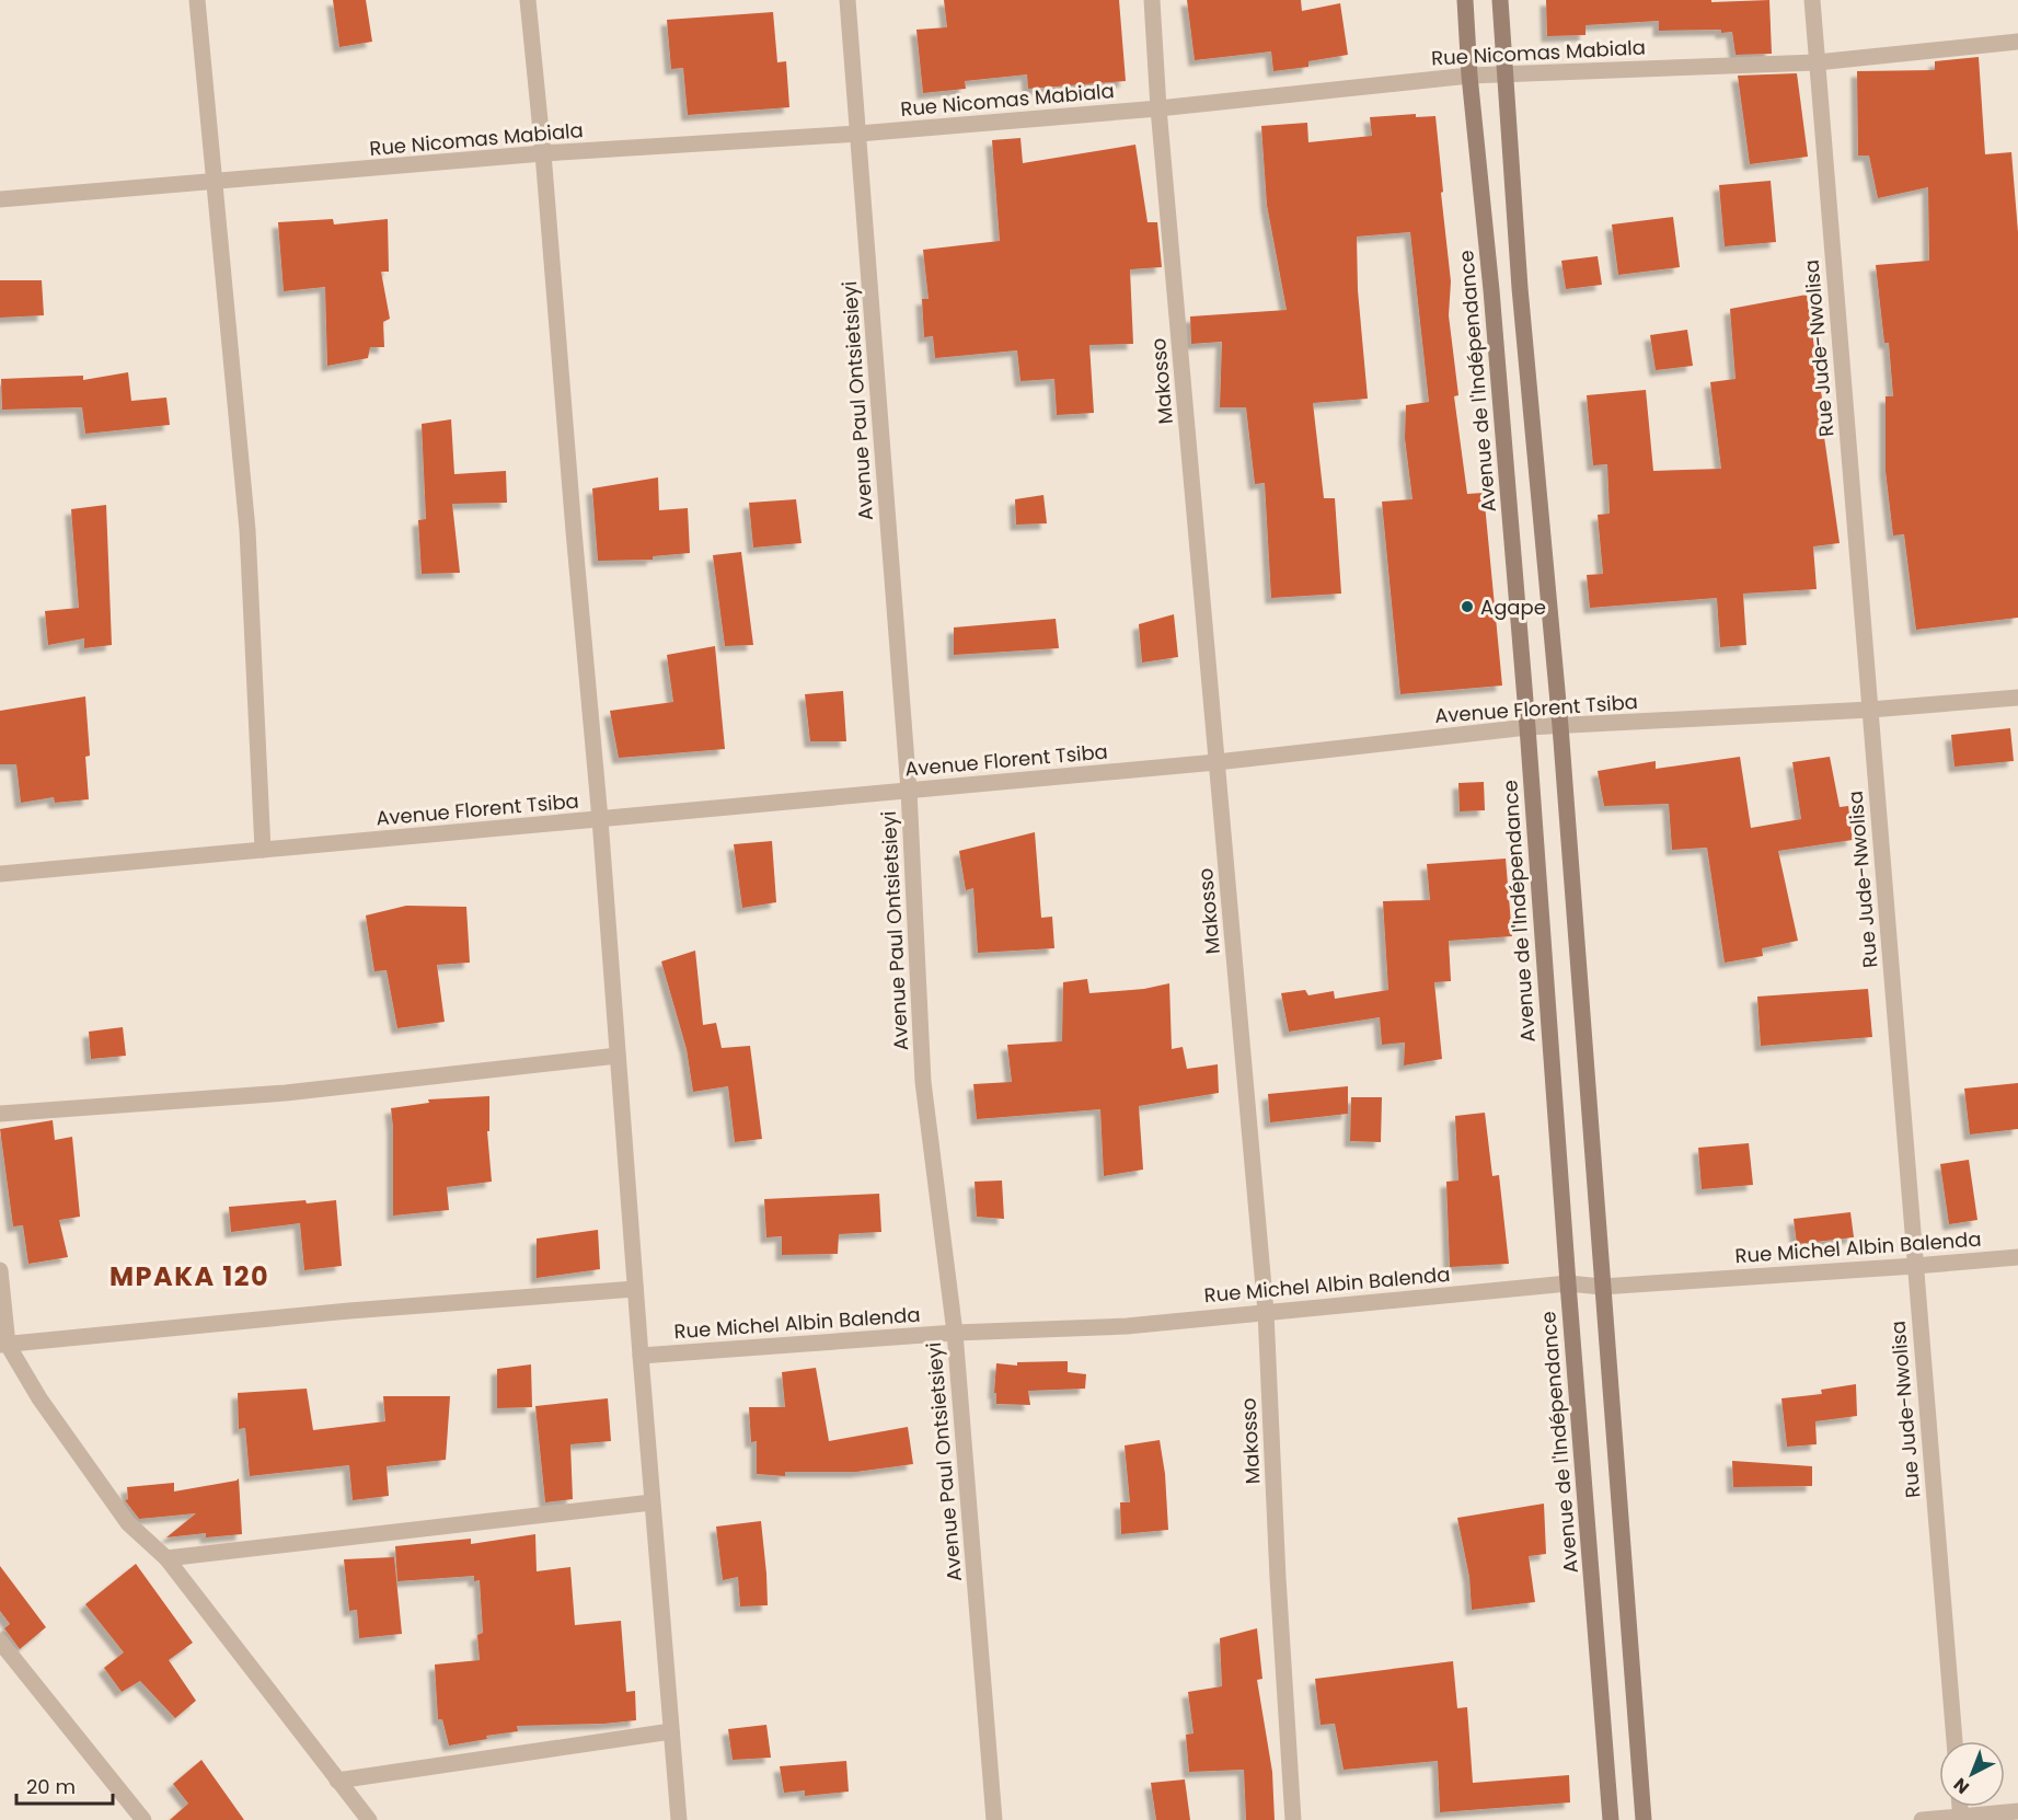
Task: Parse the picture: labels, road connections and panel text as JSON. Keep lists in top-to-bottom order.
{
  "streets": {
    "street": [
      "Rue Nicomas Mabiala",
      "Rue Jude-Nwolisa",
      "Makosso",
      "Avenue de l'Indépendance",
      "Avenue Paul Ontsietsieyi",
      "Avenue Florent Tsiba",
      "Rue Michel Albin Balenda"
    ]
  },
  "crossings": [
    ["Rue Nicomas Mabiala", "Rue Jude-Nwolisa"],
    ["Rue Nicomas Mabiala", "Makosso"],
    ["Rue Nicomas Mabiala", "Avenue de l'Indépendance"],
    ["Rue Nicomas Mabiala", "Avenue Paul Ontsietsieyi"],
    ["Rue Jude-Nwolisa", "Avenue Florent Tsiba"],
    ["Rue Jude-Nwolisa", "Rue Michel Albin Balenda"],
    ["Makosso", "Avenue Florent Tsiba"],
    ["Makosso", "Rue Michel Albin Balenda"],
    ["Avenue de l'Indépendance", "Avenue Florent Tsiba"],
    ["Avenue de l'Indépendance", "Rue Michel Albin Balenda"],
    ["Avenue Paul Ontsietsieyi", "Avenue Florent Tsiba"],
    ["Avenue Paul Ontsietsieyi", "Rue Michel Albin Balenda"]
  ],
  "districts": ["MPAKA 120"],
  "places": ["Agape"],
  "scale_bar": "20 m",
  "north": "bottom left"
}
